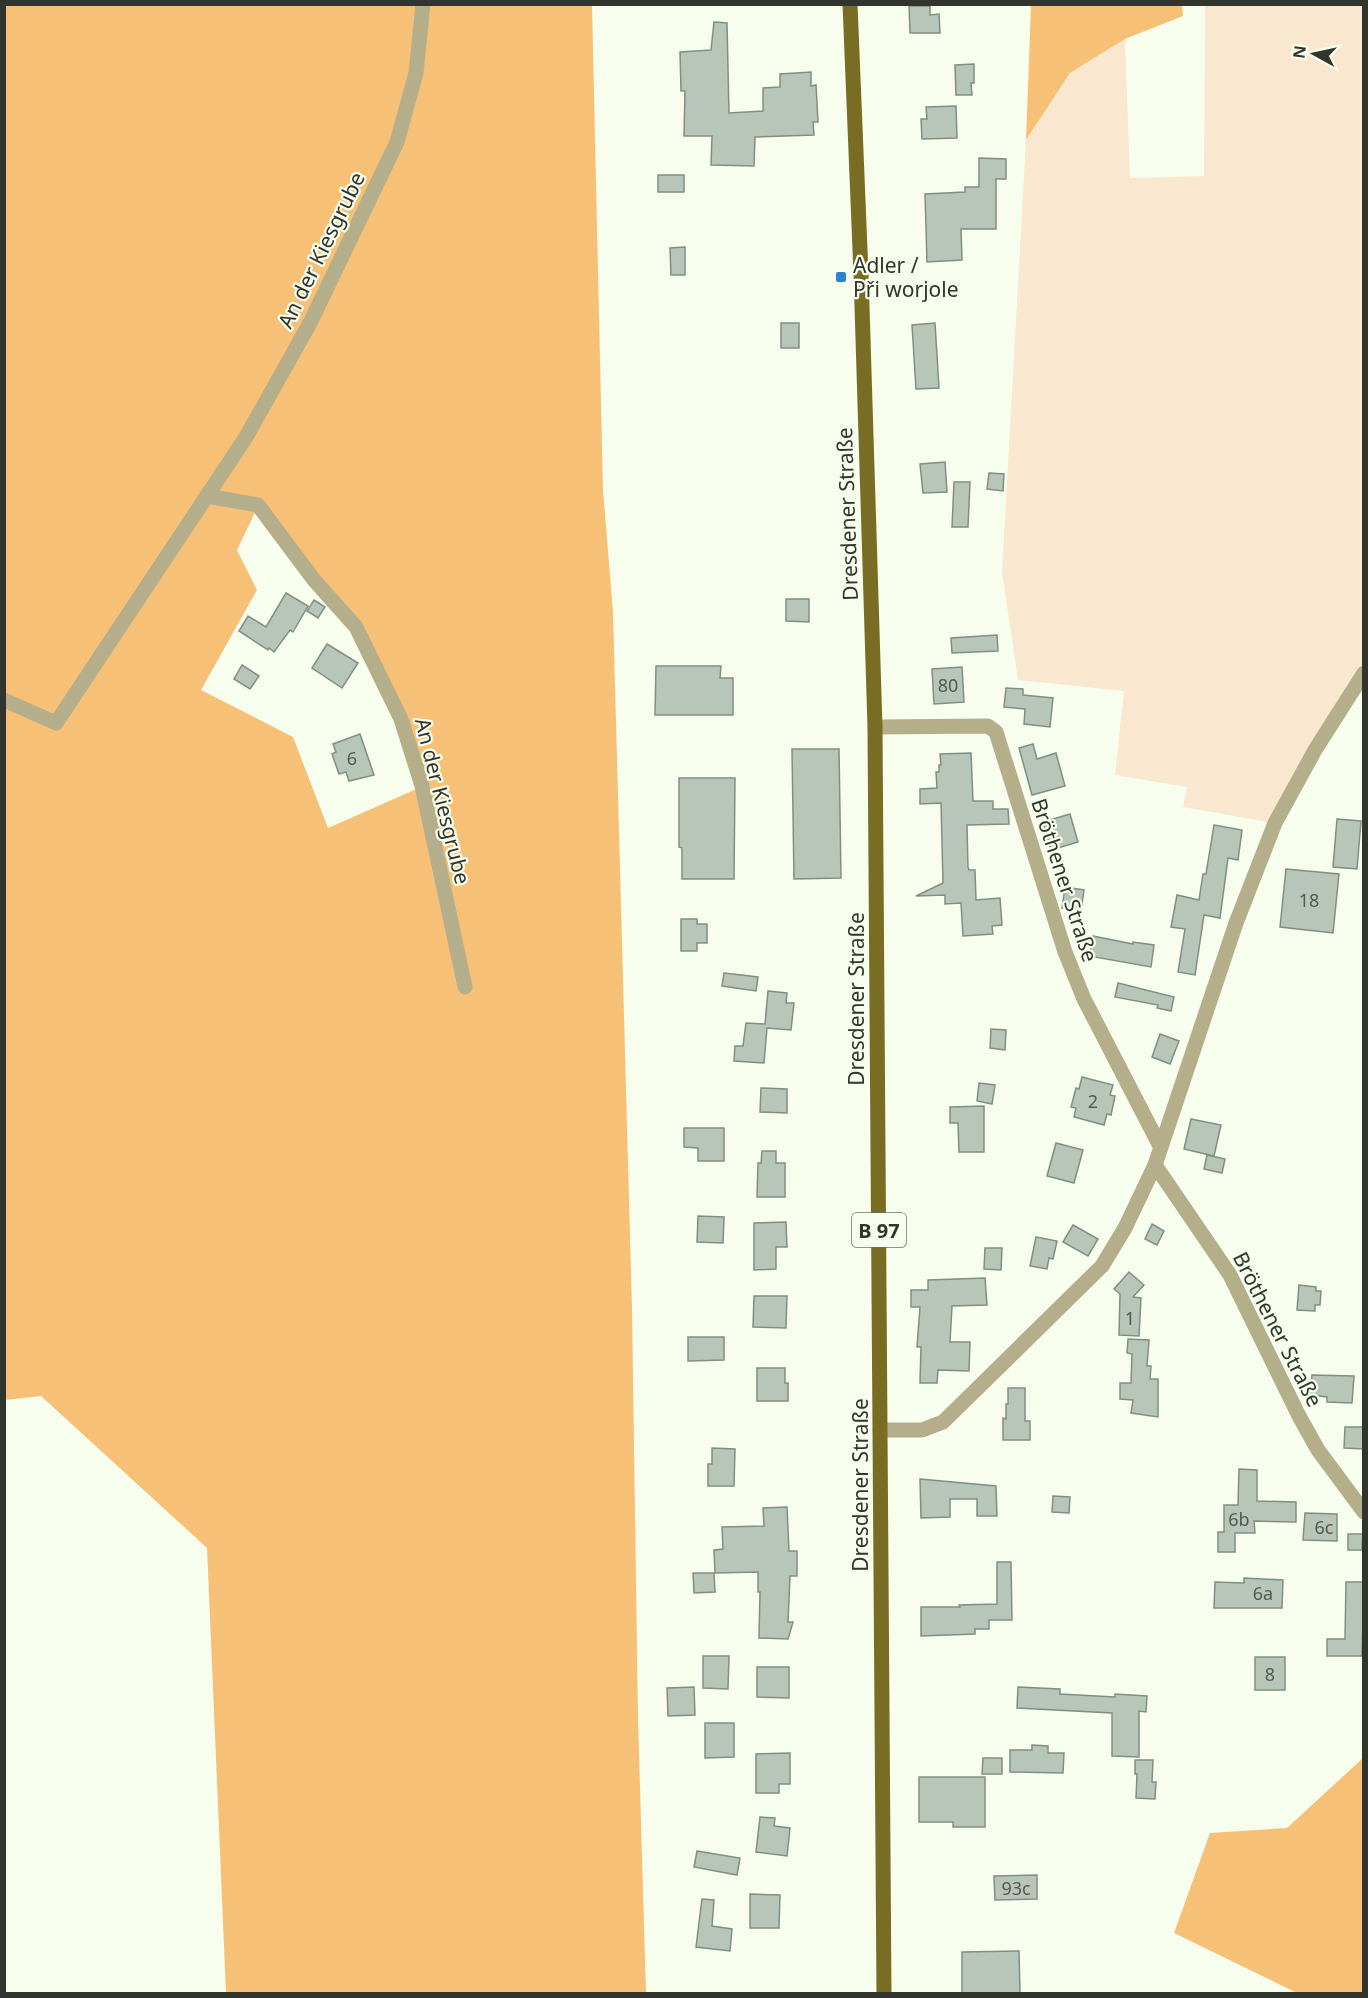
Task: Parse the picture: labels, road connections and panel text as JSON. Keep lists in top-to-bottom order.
{
  "streets": {
    "main road": ["Dresdener Straße", "B 97"],
    "street": ["An der Kiesgrube", "Bröthener Straße"]
  },
  "crossings": [
    ["Dresdener Straße", "Bröthener Straße"]
  ],
  "places": {
    "transit": ["Adler / Při worjole"]
  },
  "house_numbers": [
    "80",
    "6",
    "18",
    "2",
    "1",
    "6b",
    "6c",
    "6a",
    "8",
    "93c"
  ],
  "north": "left"
}
